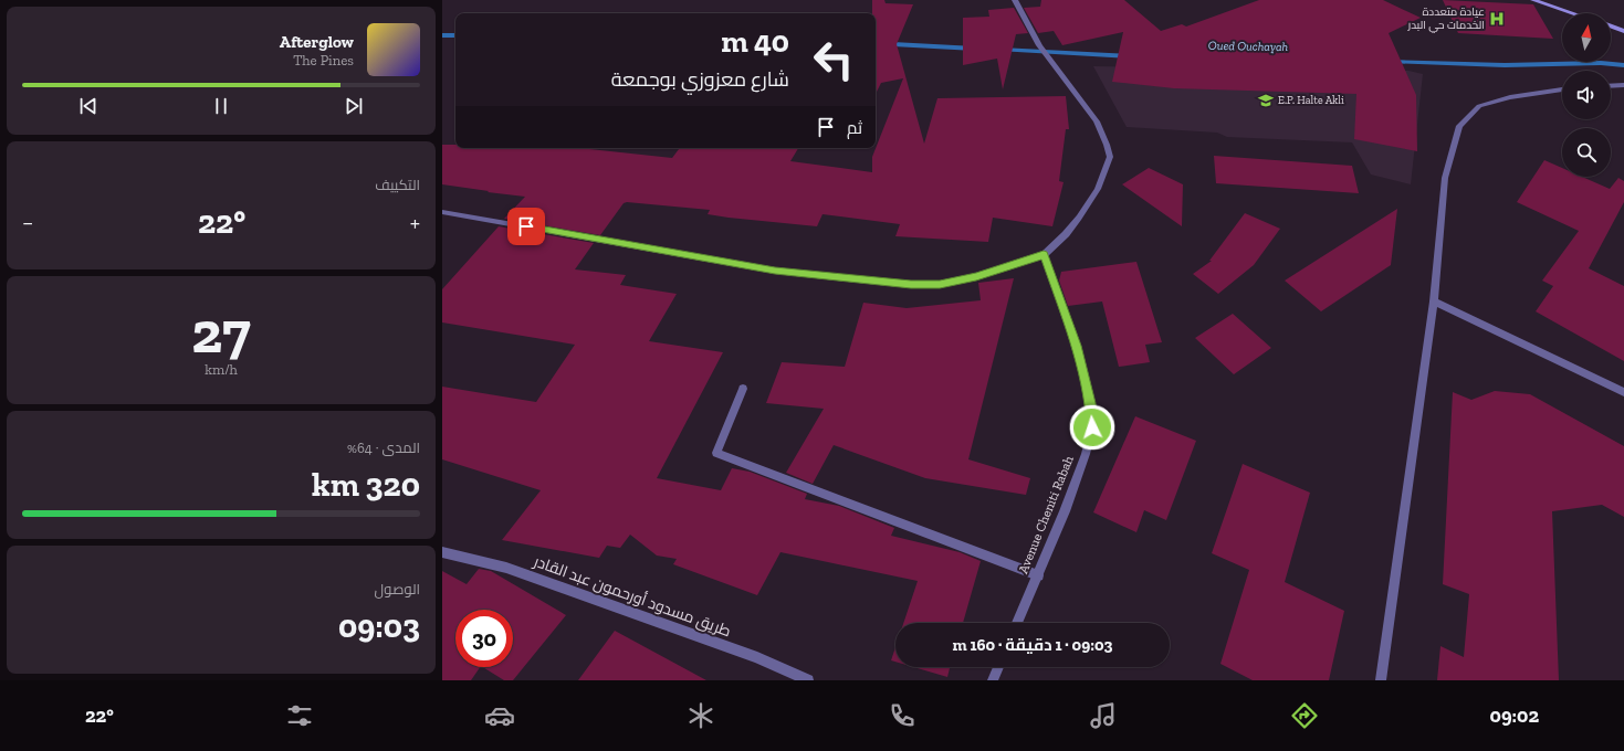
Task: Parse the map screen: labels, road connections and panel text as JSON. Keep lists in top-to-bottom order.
{
  "streets": {
    "street": ["Avenue Cheniti Rabah", "طريق مسدود أورحمون عبد القادر"]
  },
  "water": ["Oued Ouchayah"],
  "places": {
    "hospital": ["عيادة متعددة الخدمات حي البدر"],
    "school or university": ["E.P. Halte Akli"]
  },
  "north": "top",
  "page": {
    "turn": ["40 m", "شارع معزوزي بوجمعة"],
    "song": ["Afterglow", "The Pines"],
    "then": "ثم",
    "tile": [
      "التكييف",
      ["27", "km/h"],
      ["المدى · 64%", "320 km"],
      ["الوصول", "09:03"]
    ],
    "heat": ["−", "22°", "+"],
    "limit": "30",
    "trip": "09:03 · 1 دقيقة · 160 m",
    "tabs": ["09:02", "22°"]
  }
}
